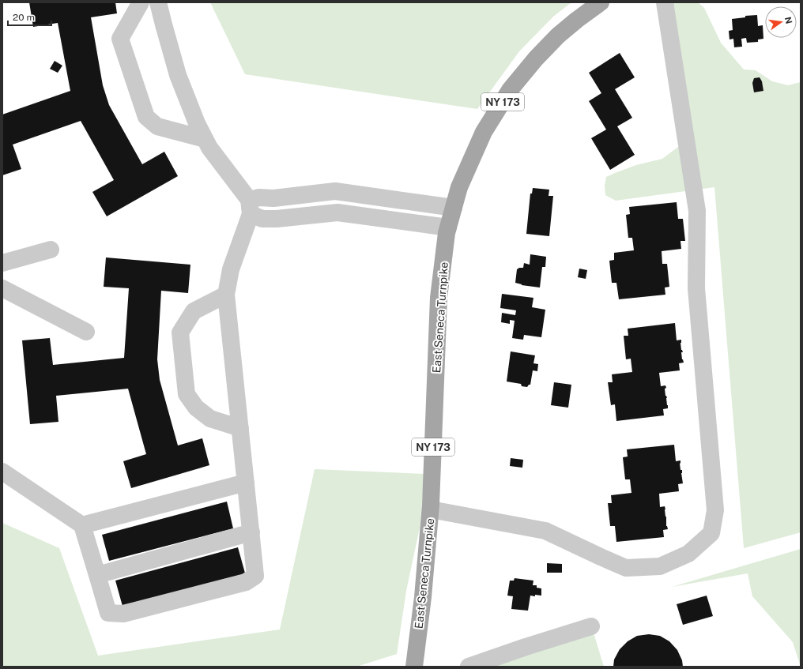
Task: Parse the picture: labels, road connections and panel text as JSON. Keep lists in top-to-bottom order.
{
  "streets": {
    "main road": ["NY 173", "East Seneca Turnpike"]
  },
  "scale_bar": "20 m",
  "north": "right"
}
